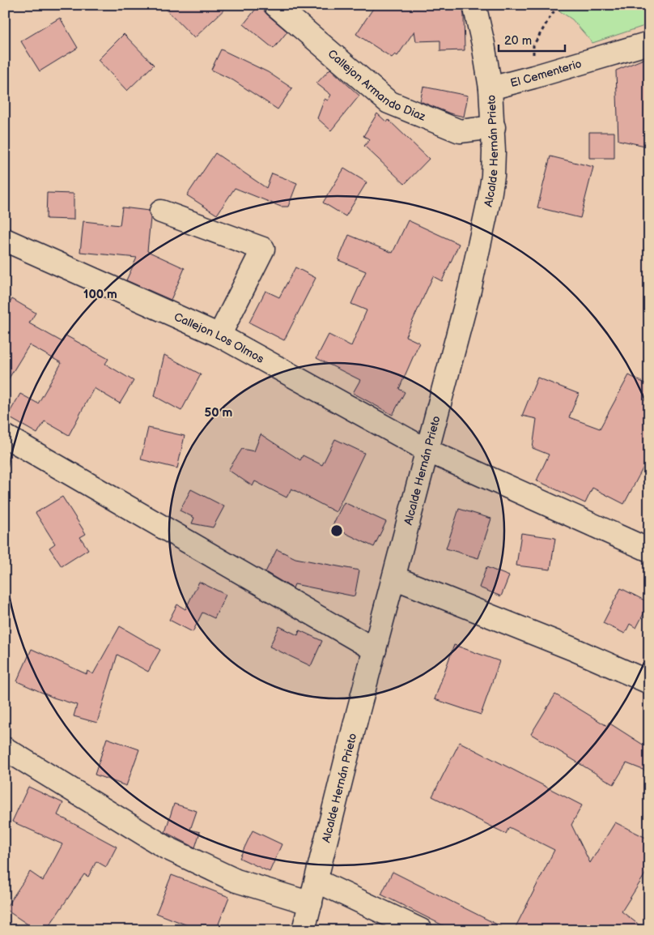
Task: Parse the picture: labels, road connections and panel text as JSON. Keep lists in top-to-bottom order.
{
  "streets": {
    "street": [
      "El Cementerio",
      "Callejon Armando Diaz",
      "Alcalde Hernán Prieto",
      "Callejon Los Olmos"
    ]
  },
  "crossings": [
    ["El Cementerio", "Alcalde Hernán Prieto"],
    ["Callejon Armando Diaz", "Alcalde Hernán Prieto"],
    ["Alcalde Hernán Prieto", "Callejon Los Olmos"]
  ],
  "scale_bar": "20 m",
  "rings": ["100 m", "50 m"]
}
